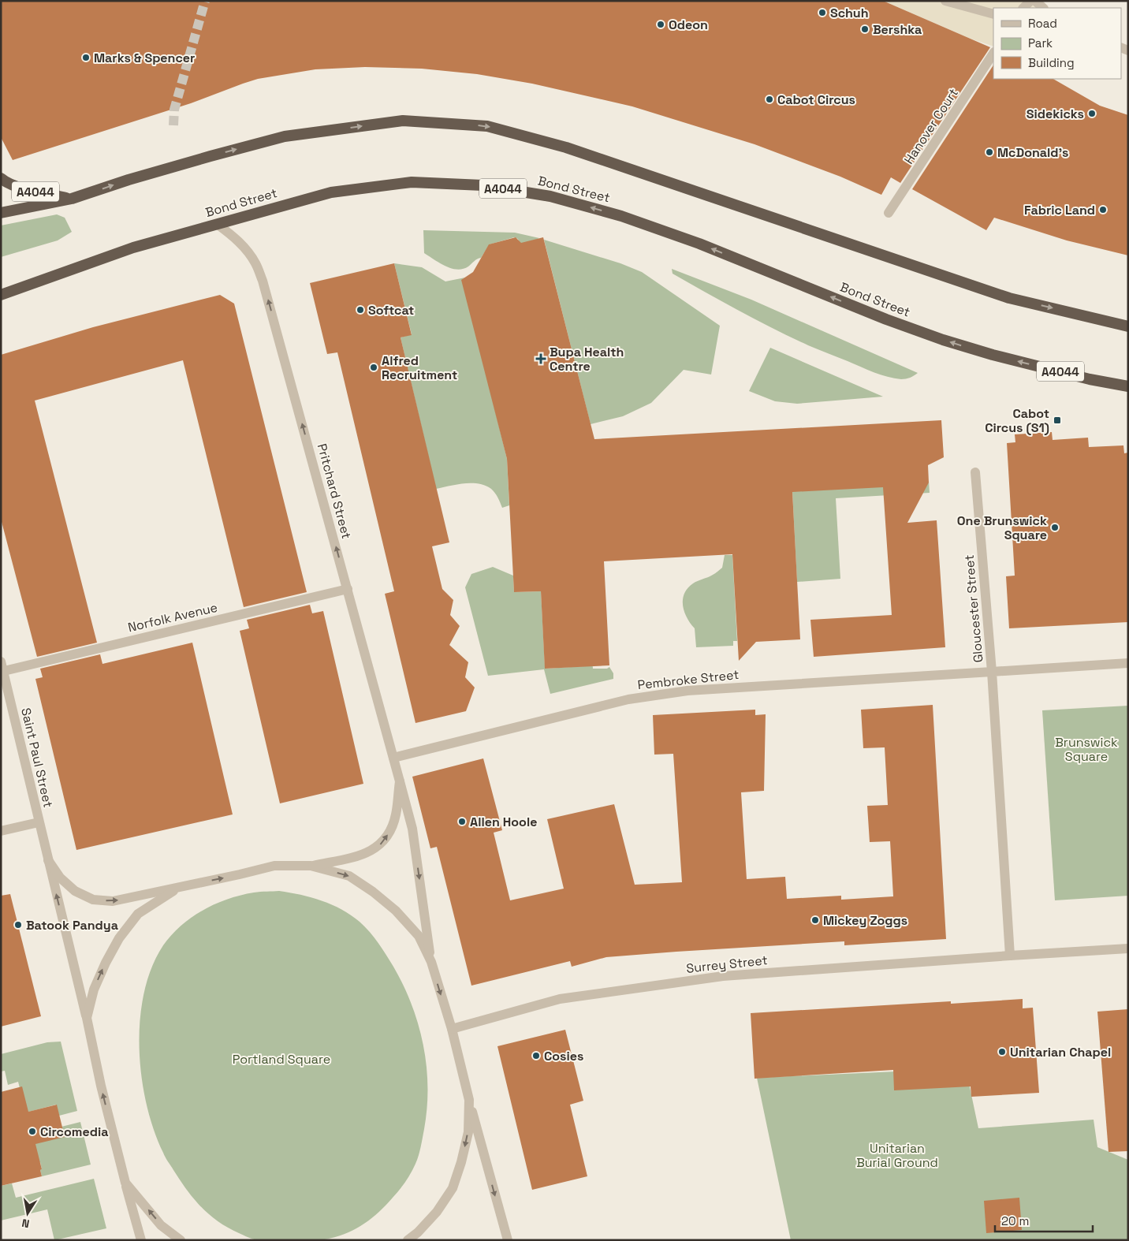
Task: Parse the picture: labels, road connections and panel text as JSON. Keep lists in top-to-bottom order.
{
  "streets": {
    "highway": ["A4044", "Bond Street"],
    "street": [
      "Hanover Court",
      "Pritchard Street",
      "Gloucester Street",
      "Norfolk Avenue",
      "Pembroke Street",
      "Saint Paul Street",
      "Surrey Street"
    ]
  },
  "crossings": [
    ["Bond Street", "Pritchard Street"],
    ["Pritchard Street", "Norfolk Avenue"],
    ["Pritchard Street", "Pembroke Street"],
    ["Gloucester Street", "Pembroke Street"],
    ["Norfolk Avenue", "Saint Paul Street"]
  ],
  "one_way": ["Pritchard Street"],
  "parks": ["Brunswick Square", "Portland Square", "Unitarian Burial Ground"],
  "places": {
    "other": [
      "Schuh",
      "Odeon",
      "Bershka",
      "Marks & Spencer",
      "Cabot Circus",
      "Sidekicks",
      "McDonald's",
      "Fabric Land",
      "Softcat",
      "Alfred Recruitment",
      "One Brunswick Square",
      "Allen Hoole",
      "Mickey Zoggs",
      "Batook Pandya",
      "Unitarian Chapel",
      "Cosies",
      "Circomedia"
    ],
    "health": ["Bupa Health Centre"],
    "transit": ["Cabot Circus (S1)"]
  },
  "legend": ["Road", "Park", "Building"],
  "scale_bar": "20 m",
  "north": "bottom"
}
